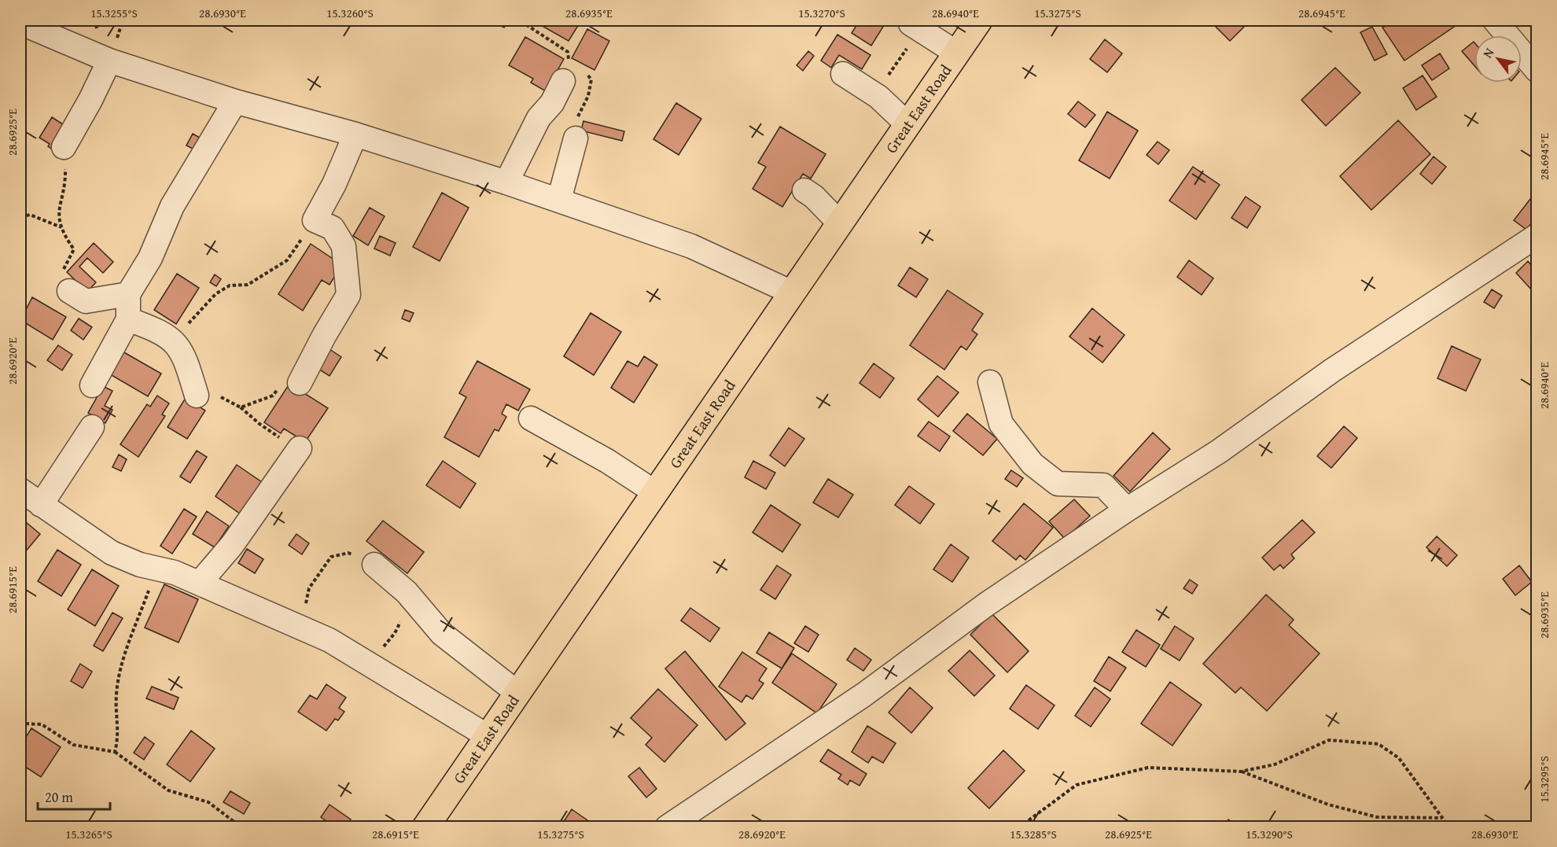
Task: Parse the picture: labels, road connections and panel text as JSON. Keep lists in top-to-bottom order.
{
  "streets": {
    "highway": ["Great East Road"]
  },
  "scale_bar": "20 m",
  "north": "top left",
  "coordinates": [
    "15.3255°S",
    "28.6930°E",
    "15.3260°S",
    "28.6935°E",
    "15.3270°S",
    "28.6940°E",
    "15.3275°S",
    "28.6945°E",
    "28.6925°E",
    "28.6920°E",
    "28.6915°E",
    "15.3295°S",
    "15.3265°S",
    "15.3285°S",
    "15.3290°S"
  ]
}
